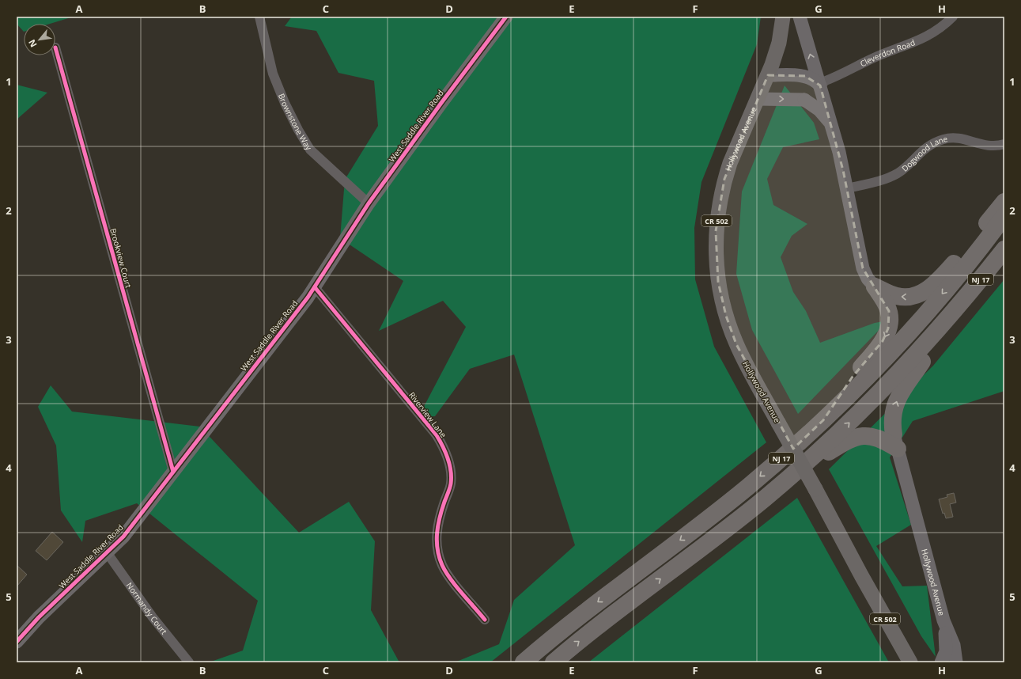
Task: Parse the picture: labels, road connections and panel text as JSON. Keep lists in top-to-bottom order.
{
  "streets": {
    "highway": ["NJ 17"],
    "main road": ["Hollywood Avenue", "CR 502"],
    "street": [
      "Cleverdon Road",
      "Brownstone Way",
      "West Saddle River Road",
      "Dogwood Lane",
      "Brookview Court",
      "Riverview Lane",
      "Normandy Court"
    ]
  },
  "crossings": [
    ["Brownstone Way", "West Saddle River Road"],
    ["West Saddle River Road", "Brookview Court"],
    ["West Saddle River Road", "Riverview Lane"],
    ["West Saddle River Road", "Normandy Court"]
  ],
  "north": "bottom left",
  "grid": {
    "columns": [
      "A",
      "B",
      "C",
      "D",
      "E",
      "F",
      "G",
      "H"
    ],
    "rows": [
      "1",
      "2",
      "3",
      "4",
      "5"
    ]
  }
}
